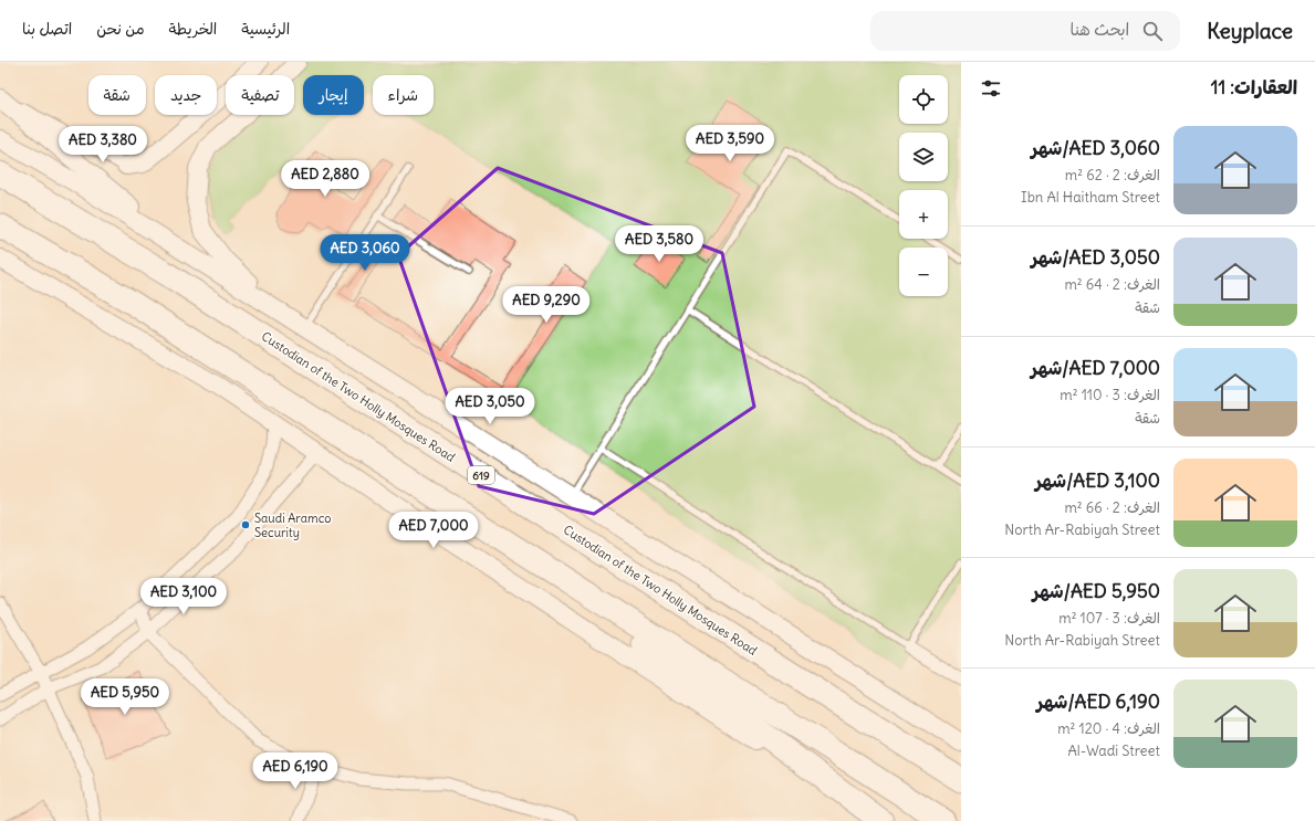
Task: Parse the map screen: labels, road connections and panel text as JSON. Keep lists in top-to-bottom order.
{
  "streets": {
    "highway": ["Custodian of the Two Holly Mosques Road", "619"]
  },
  "places": ["Saudi Aramco Security"],
  "page": {
    "header": "Keyplace",
    "search": "ابحث هنا",
    "nav": [
      "الرئيسية",
      "الخريطة",
      "من نحن",
      "اتصل بنا"
    ],
    "heading": "العقارات: 11",
    "map_buttons": ["+", "−"],
    "chip": [
      "شراء",
      "إيجار",
      "تصفية",
      "جديد",
      "شقة"
    ],
    "list": [
      {
        "name": "AED 3,060/شهر",
        "note": "الغرف: 2 · 62 m² · Ibn Al Haitham Street"
      },
      {
        "name": "AED 3,050/شهر",
        "note": "الغرف: 2 · 64 m² · شقة"
      },
      {
        "name": "AED 7,000/شهر",
        "note": "الغرف: 3 · 110 m² · شقة"
      },
      {
        "name": "AED 3,100/شهر",
        "note": "الغرف: 2 · 66 m² · North Ar-Rabiyah Street"
      },
      {
        "name": "AED 5,950/شهر",
        "note": "الغرف: 3 · 107 m² · North Ar-Rabiyah Street"
      },
      {
        "name": "AED 6,190/شهر",
        "note": "الغرف: 4 · 120 m² · Al-Wadi Street"
      }
    ],
    "price": [
      "AED 3,590",
      "AED 3,380",
      "AED 2,880",
      "AED 3,580",
      "AED 3,060",
      "AED 9,290",
      "AED 3,050",
      "AED 7,000",
      "AED 3,100",
      "AED 5,950",
      "AED 6,190"
    ]
  }
}
